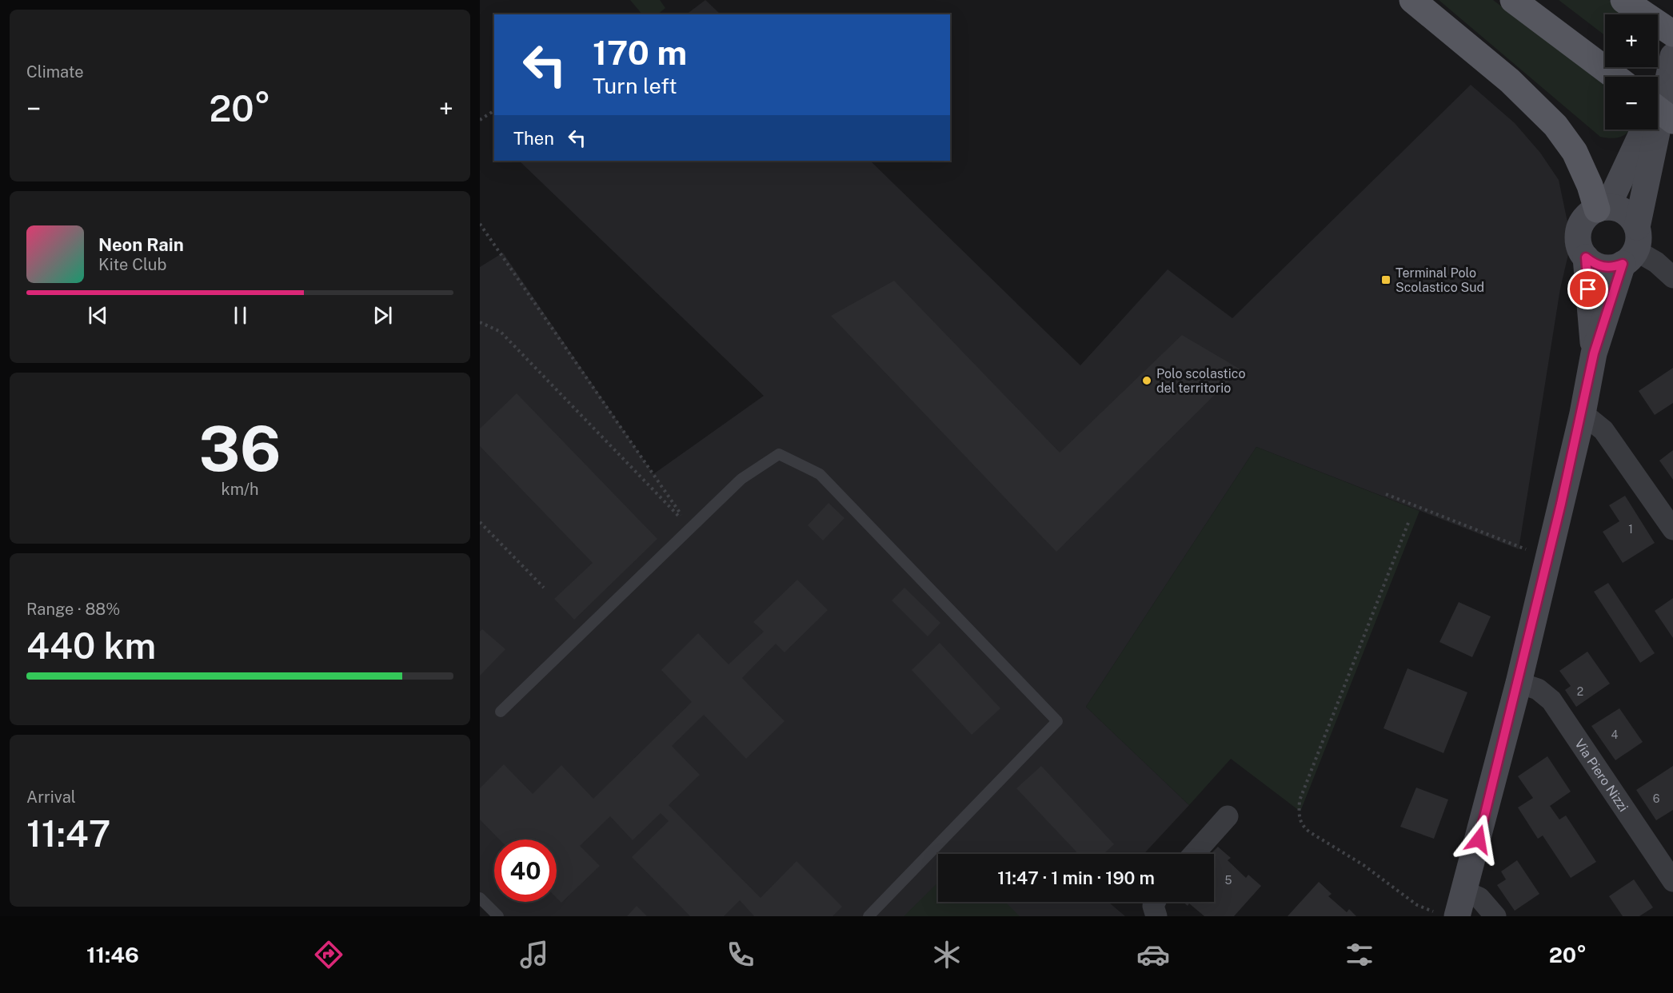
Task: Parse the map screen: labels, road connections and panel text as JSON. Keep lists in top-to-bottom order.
{
  "streets": {
    "street": ["Via Piero Nizzi"]
  },
  "places": {
    "transit": ["Terminal Polo Scolastico Sud"],
    "other": ["Polo scolastico del territorio"]
  },
  "house_numbers": [
    "1",
    "2",
    "4",
    "6",
    "5"
  ],
  "page": {
    "tile": [
      "Climate",
      ["36", "km/h"],
      ["Range · 88%", "440 km"],
      ["Arrival", "11:47"]
    ],
    "map_buttons": ["+", "−"],
    "turn": ["170 m", "Turn left"],
    "heat": ["−", "20°", "+"],
    "then": "Then",
    "song": ["Neon Rain", "Kite Club"],
    "limit": "40",
    "trip": "11:47 · 1 min · 190 m",
    "tabs": ["11:46", "20°"]
  }
}
